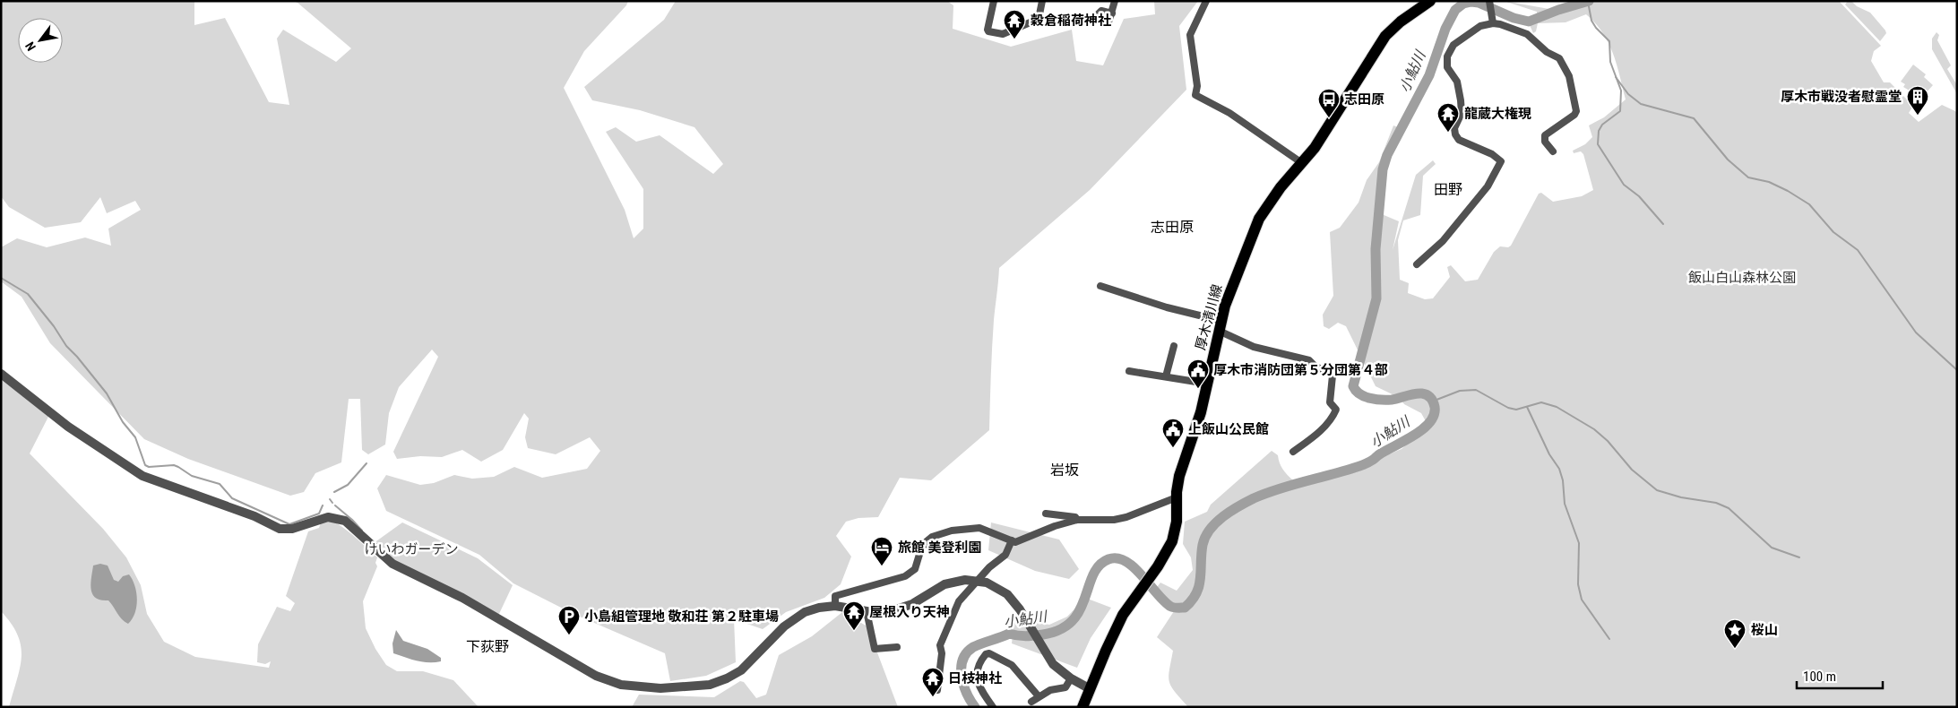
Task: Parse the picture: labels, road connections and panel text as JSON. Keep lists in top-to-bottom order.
{
  "streets": {
    "main road": ["厚木清川線"]
  },
  "districts": [
    "田野",
    "志田原",
    "岩坂",
    "下荻野"
  ],
  "water": ["小鮎川"],
  "parks": ["飯山白山森林公園", "けいわガーデン"],
  "places": {
    "temple": [
      "穀倉稲荷神社",
      "龍蔵大権現",
      "屋根入り天神",
      "日枝神社"
    ],
    "building": ["厚木市戦没者慰霊堂"],
    "bus stop": ["志田原"],
    "public building": ["厚木市消防団第５分団第４部", "上飯山公民館"],
    "hotel": ["旅館 美登利園"],
    "parking": ["小島組管理地 敬和荘 第２駐車場"],
    "place": ["桜山"]
  },
  "scale_bar": "100 m",
  "north": "bottom left"
}
